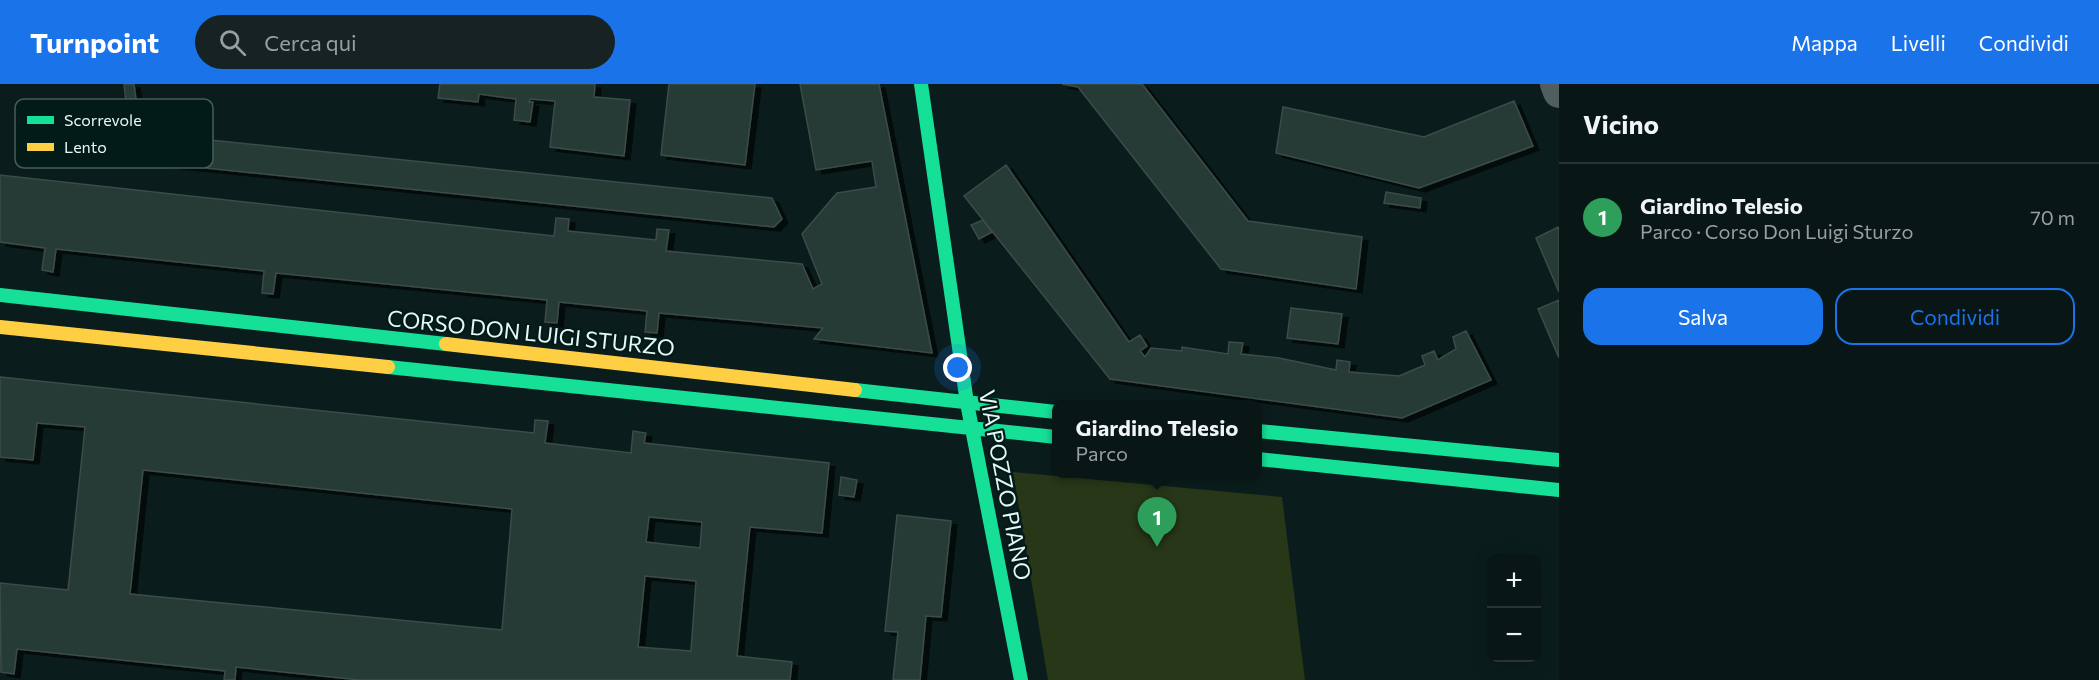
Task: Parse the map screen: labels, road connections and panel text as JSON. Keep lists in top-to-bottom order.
{
  "streets": {
    "street": ["CORSO DON LUIGI STURZO", "VIA POZZO PIANO"]
  },
  "crossings": [
    ["CORSO DON LUIGI STURZO", "VIA POZZO PIANO"]
  ],
  "legend": ["Scorrevole", "Lento"],
  "page": {
    "header": "Turnpoint",
    "search": "Cerca qui",
    "nav": ["Mappa", "Livelli", "Condividi"],
    "heading": "Vicino",
    "list": [
      {
        "mark": "1",
        "name": "Giardino Telesio",
        "note": "Parco · Corso Don Luigi Sturzo",
        "value": "70 m"
      }
    ],
    "buttons": ["Salva", "Condividi"],
    "popup": ["Giardino Telesio", "Parco"],
    "pins": "1",
    "map_buttons": ["+", "−"]
  }
}
